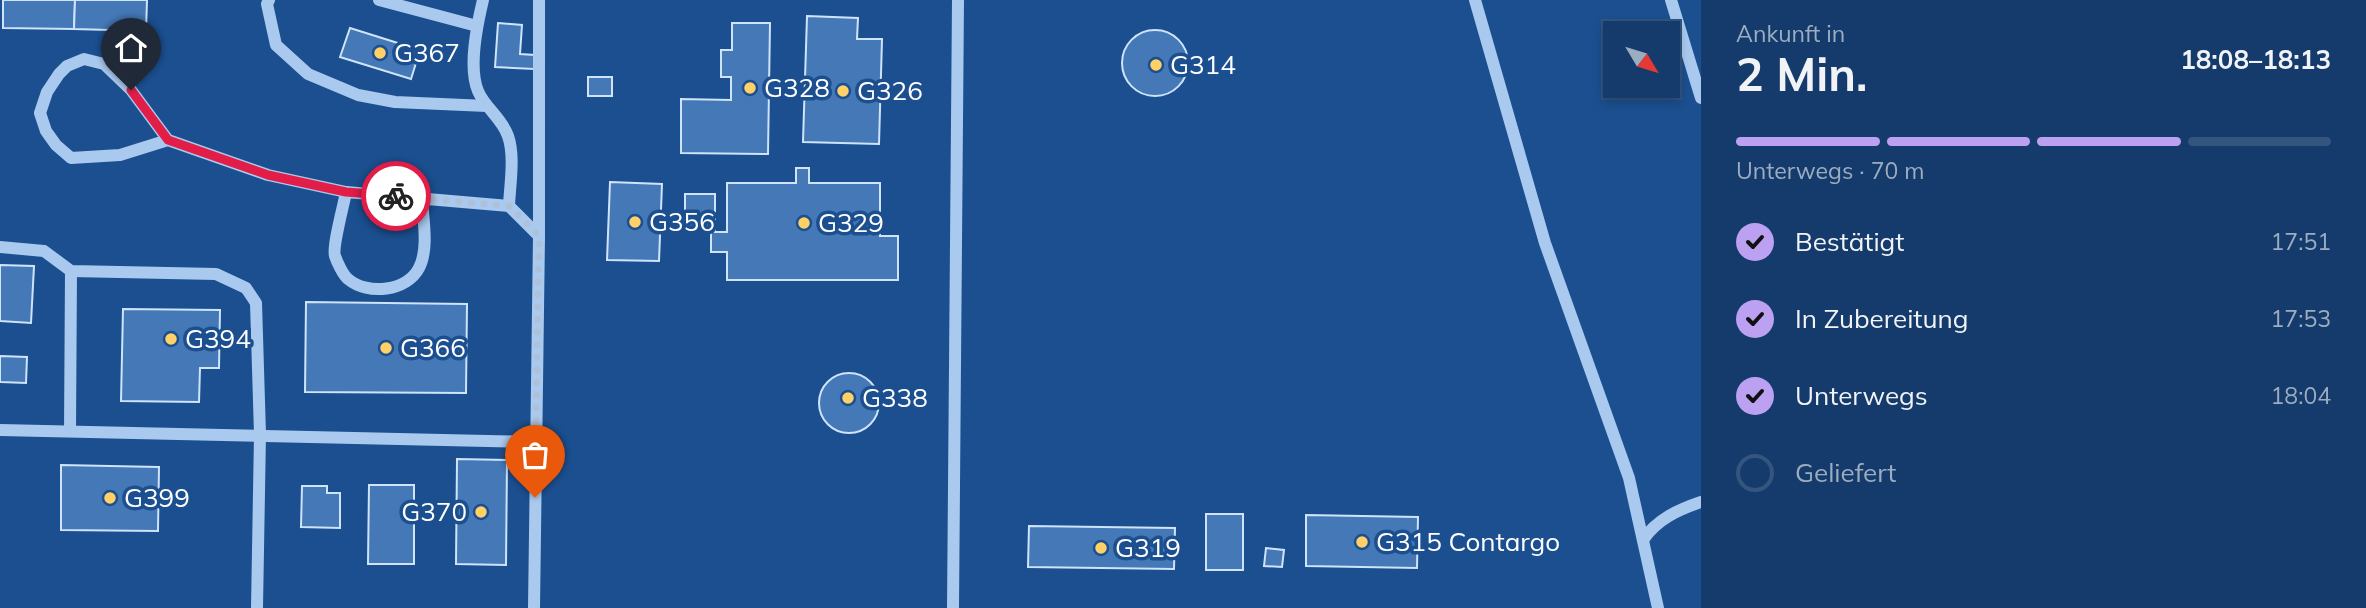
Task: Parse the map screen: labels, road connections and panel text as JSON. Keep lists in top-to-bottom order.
{
  "places": [
    "G367",
    "G314",
    "G328",
    "G326",
    "G356",
    "G329",
    "G394",
    "G366",
    "G338",
    "G399",
    "G370",
    "G315 Contargo",
    "G319"
  ],
  "north": "bottom right",
  "page": {
    "heading": ["2 Min.", "Ankunft in", "18:08–18:13"],
    "bar": "Unterwegs · 70 m",
    "list": [
      ["Bestätigt", "17:51"],
      ["In Zubereitung", "17:53"],
      ["Unterwegs", "18:04"],
      "Geliefert"
    ]
  }
}
